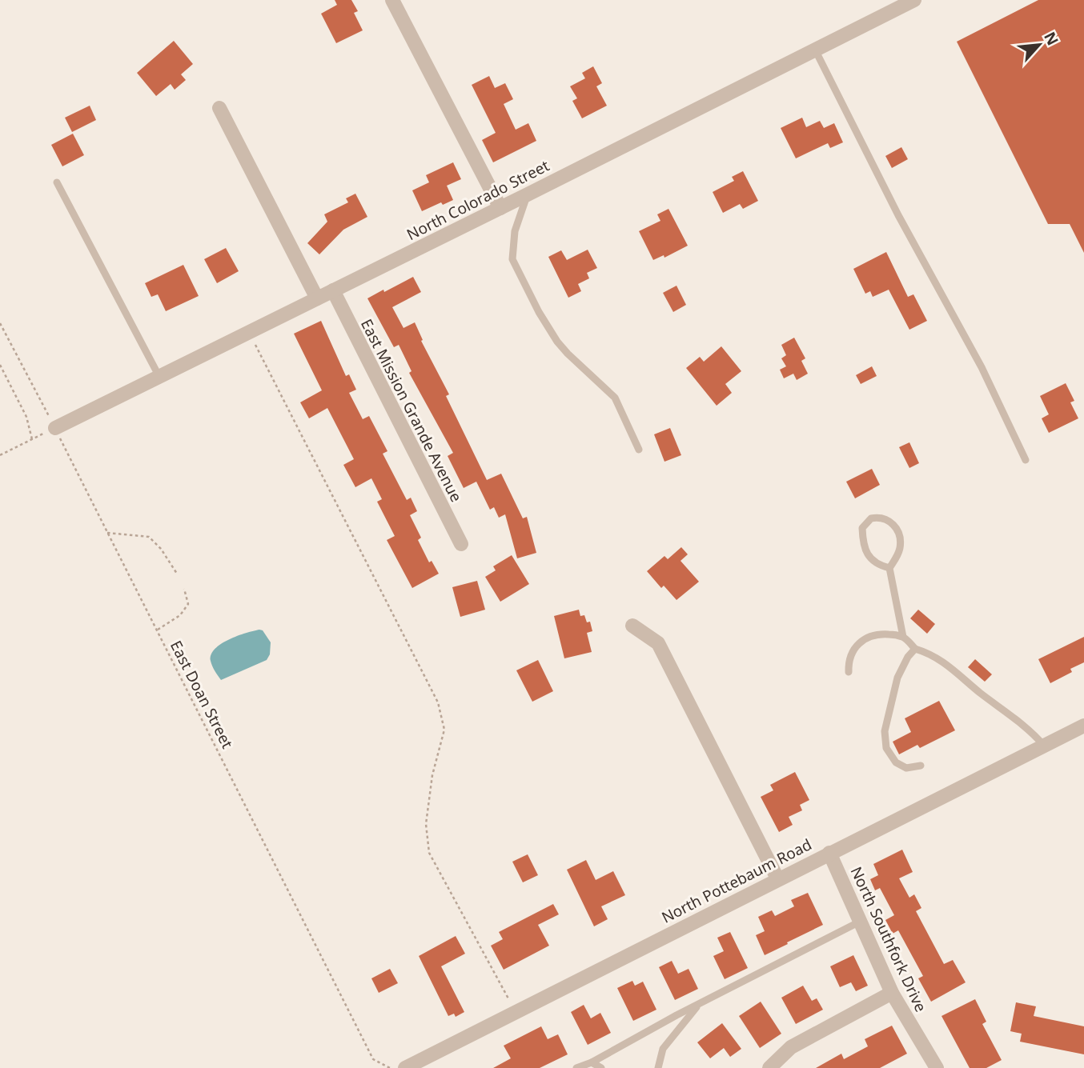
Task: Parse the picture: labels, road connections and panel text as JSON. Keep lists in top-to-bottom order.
{
  "streets": {
    "street": [
      "North Colorado Street",
      "East Mission Grande Avenue",
      "North Pottebaum Road",
      "North Southfork Drive"
    ],
    "path": ["East Doan Street"]
  },
  "crossings": [
    ["North Colorado Street", "East Mission Grande Avenue"],
    ["North Colorado Street", "East Doan Street"],
    ["North Pottebaum Road", "North Southfork Drive"]
  ],
  "north": "top right"
}
